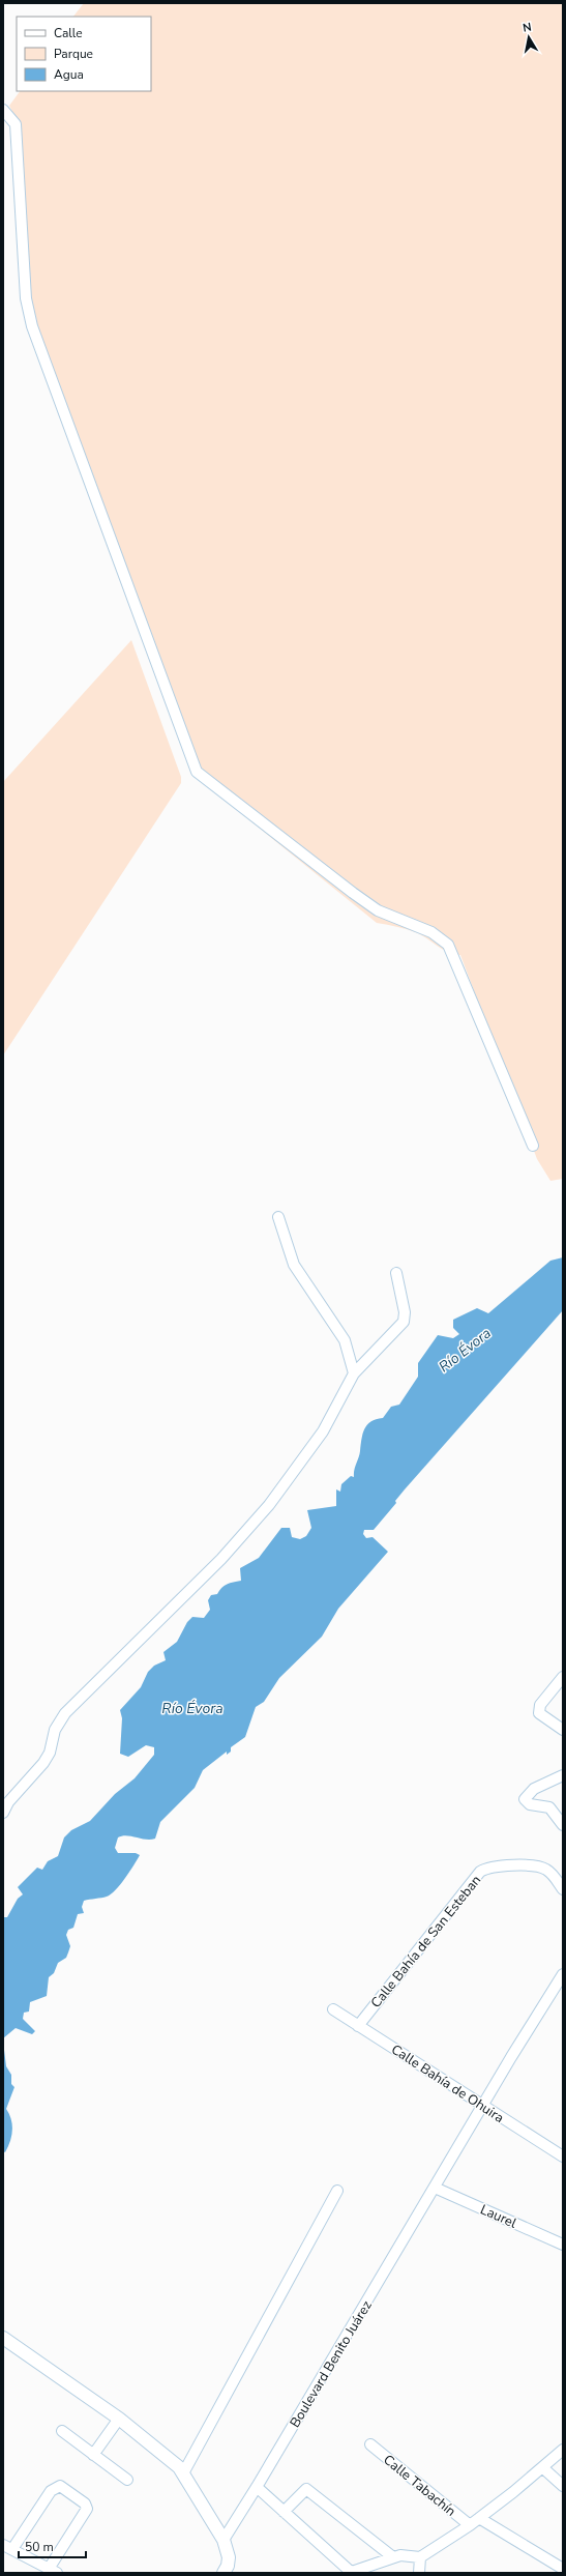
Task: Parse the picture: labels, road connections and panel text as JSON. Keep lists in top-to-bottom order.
{
  "streets": {
    "street": [
      "Calle Bahía de San Esteban",
      "Calle Bahía de Ohuira",
      "Laurel",
      "Boulevard Benito Juárez",
      "Calle Tabachín"
    ]
  },
  "crossings": [
    ["Calle Bahía de San Esteban", "Calle Bahía de Ohuira"],
    ["Calle Bahía de Ohuira", "Boulevard Benito Juárez"],
    ["Laurel", "Boulevard Benito Juárez"]
  ],
  "water": ["Río Évora"],
  "legend": ["Calle", "Parque", "Agua"],
  "scale_bar": "50 m",
  "north": "top"
}
